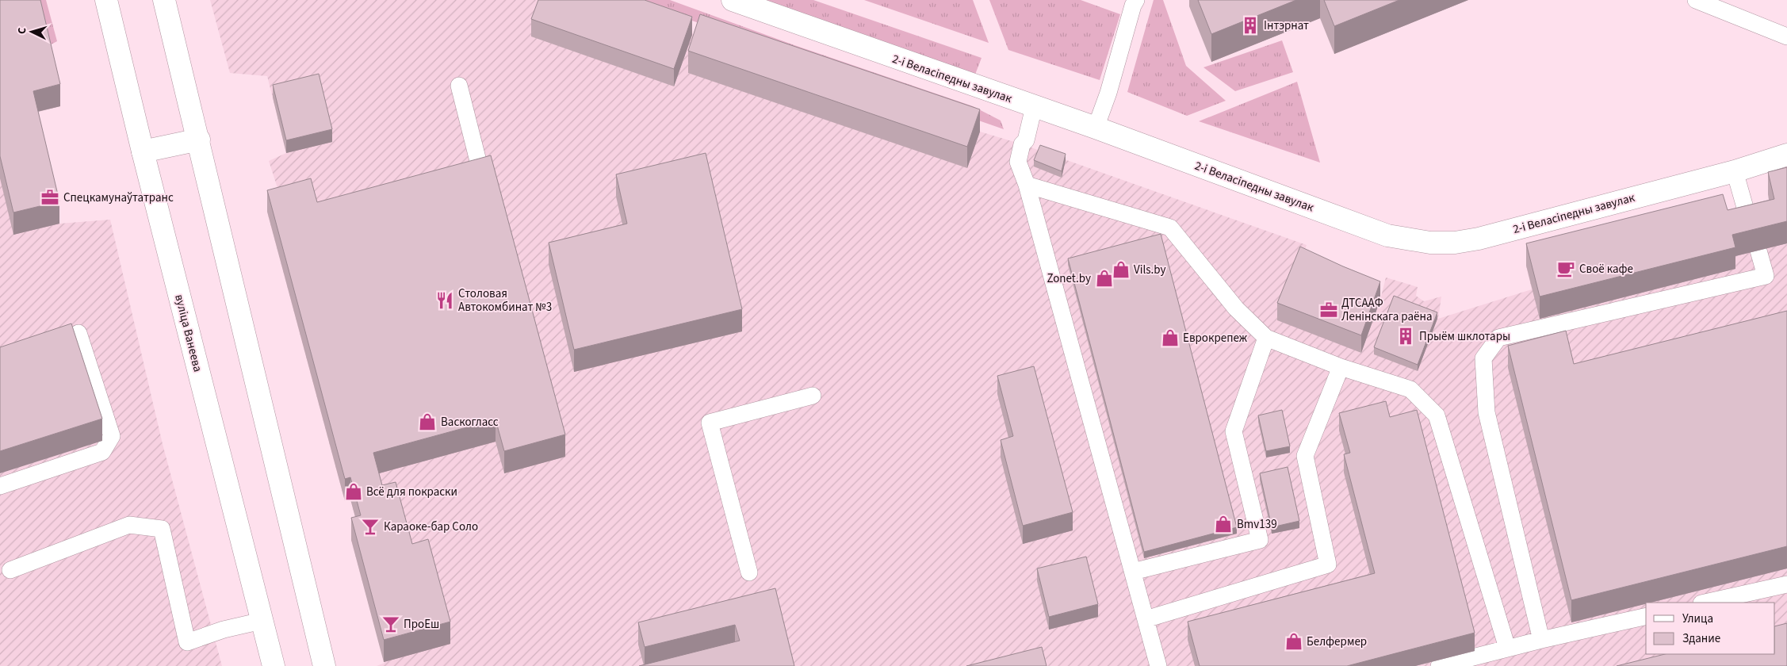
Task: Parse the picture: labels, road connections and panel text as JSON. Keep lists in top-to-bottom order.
{
  "streets": {
    "main road": ["2-і Веласіпедны завулак", "вуліца Ванеева"]
  },
  "places": {
    "building": ["Інтэрнат", "Прыём шклотары"],
    "office": ["Спецкамунаўтатранс", "ДТСААФ Ленінскага раёна"],
    "cafe": ["Своё кафе"],
    "shop": [
      "Vils.by",
      "Zonet.by",
      "Еврокрепеж",
      "Васкогласс",
      "Всё для покраски",
      "Bmv139",
      "Белфермер"
    ],
    "restaurant": ["Столовая Автокомбинат №3"],
    "bar": ["Караоке-бар Соло", "ПроЕш"]
  },
  "legend": ["Улица", "Здание"],
  "north": "left"
}
